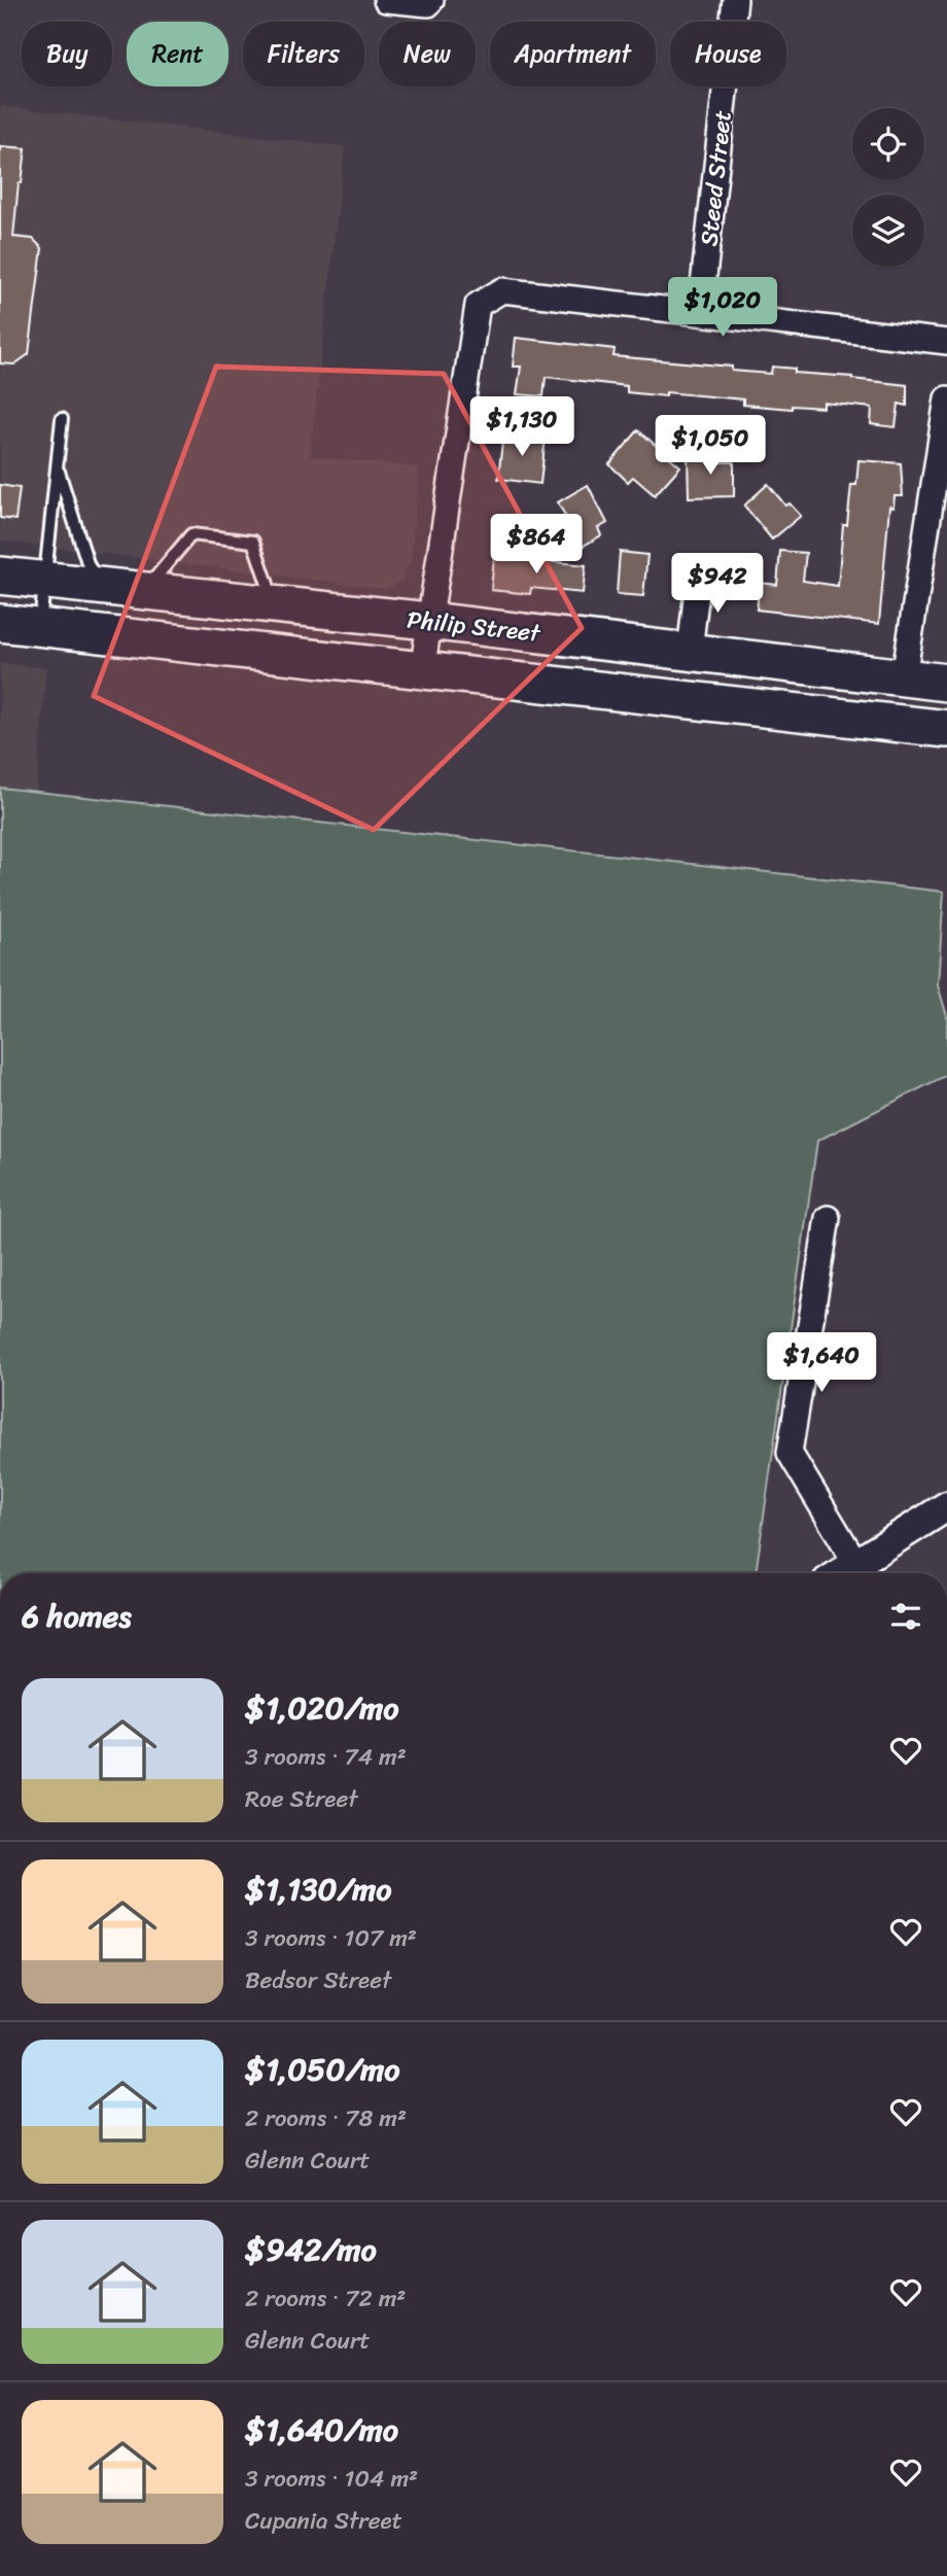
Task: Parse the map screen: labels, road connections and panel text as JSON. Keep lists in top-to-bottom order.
{
  "streets": {
    "main road": ["Philip Street"],
    "street": ["Steed Street"]
  },
  "page": {
    "chip": [
      "Buy",
      "Rent",
      "Filters",
      "New",
      "Apartment",
      "House"
    ],
    "price": [
      "$1,020",
      "$1,130",
      "$1,050",
      "$864",
      "$942",
      "$1,640"
    ],
    "heading": "6 homes",
    "list": [
      {
        "name": "$1,020/mo",
        "note": "3 rooms · 74 m² · Roe Street"
      },
      {
        "name": "$1,130/mo",
        "note": "3 rooms · 107 m² · Bedsor Street"
      },
      {
        "name": "$1,050/mo",
        "note": "2 rooms · 78 m² · Glenn Court"
      },
      {
        "name": "$942/mo",
        "note": "2 rooms · 72 m² · Glenn Court"
      },
      {
        "name": "$1,640/mo",
        "note": "3 rooms · 104 m² · Cupania Street"
      }
    ]
  }
}
